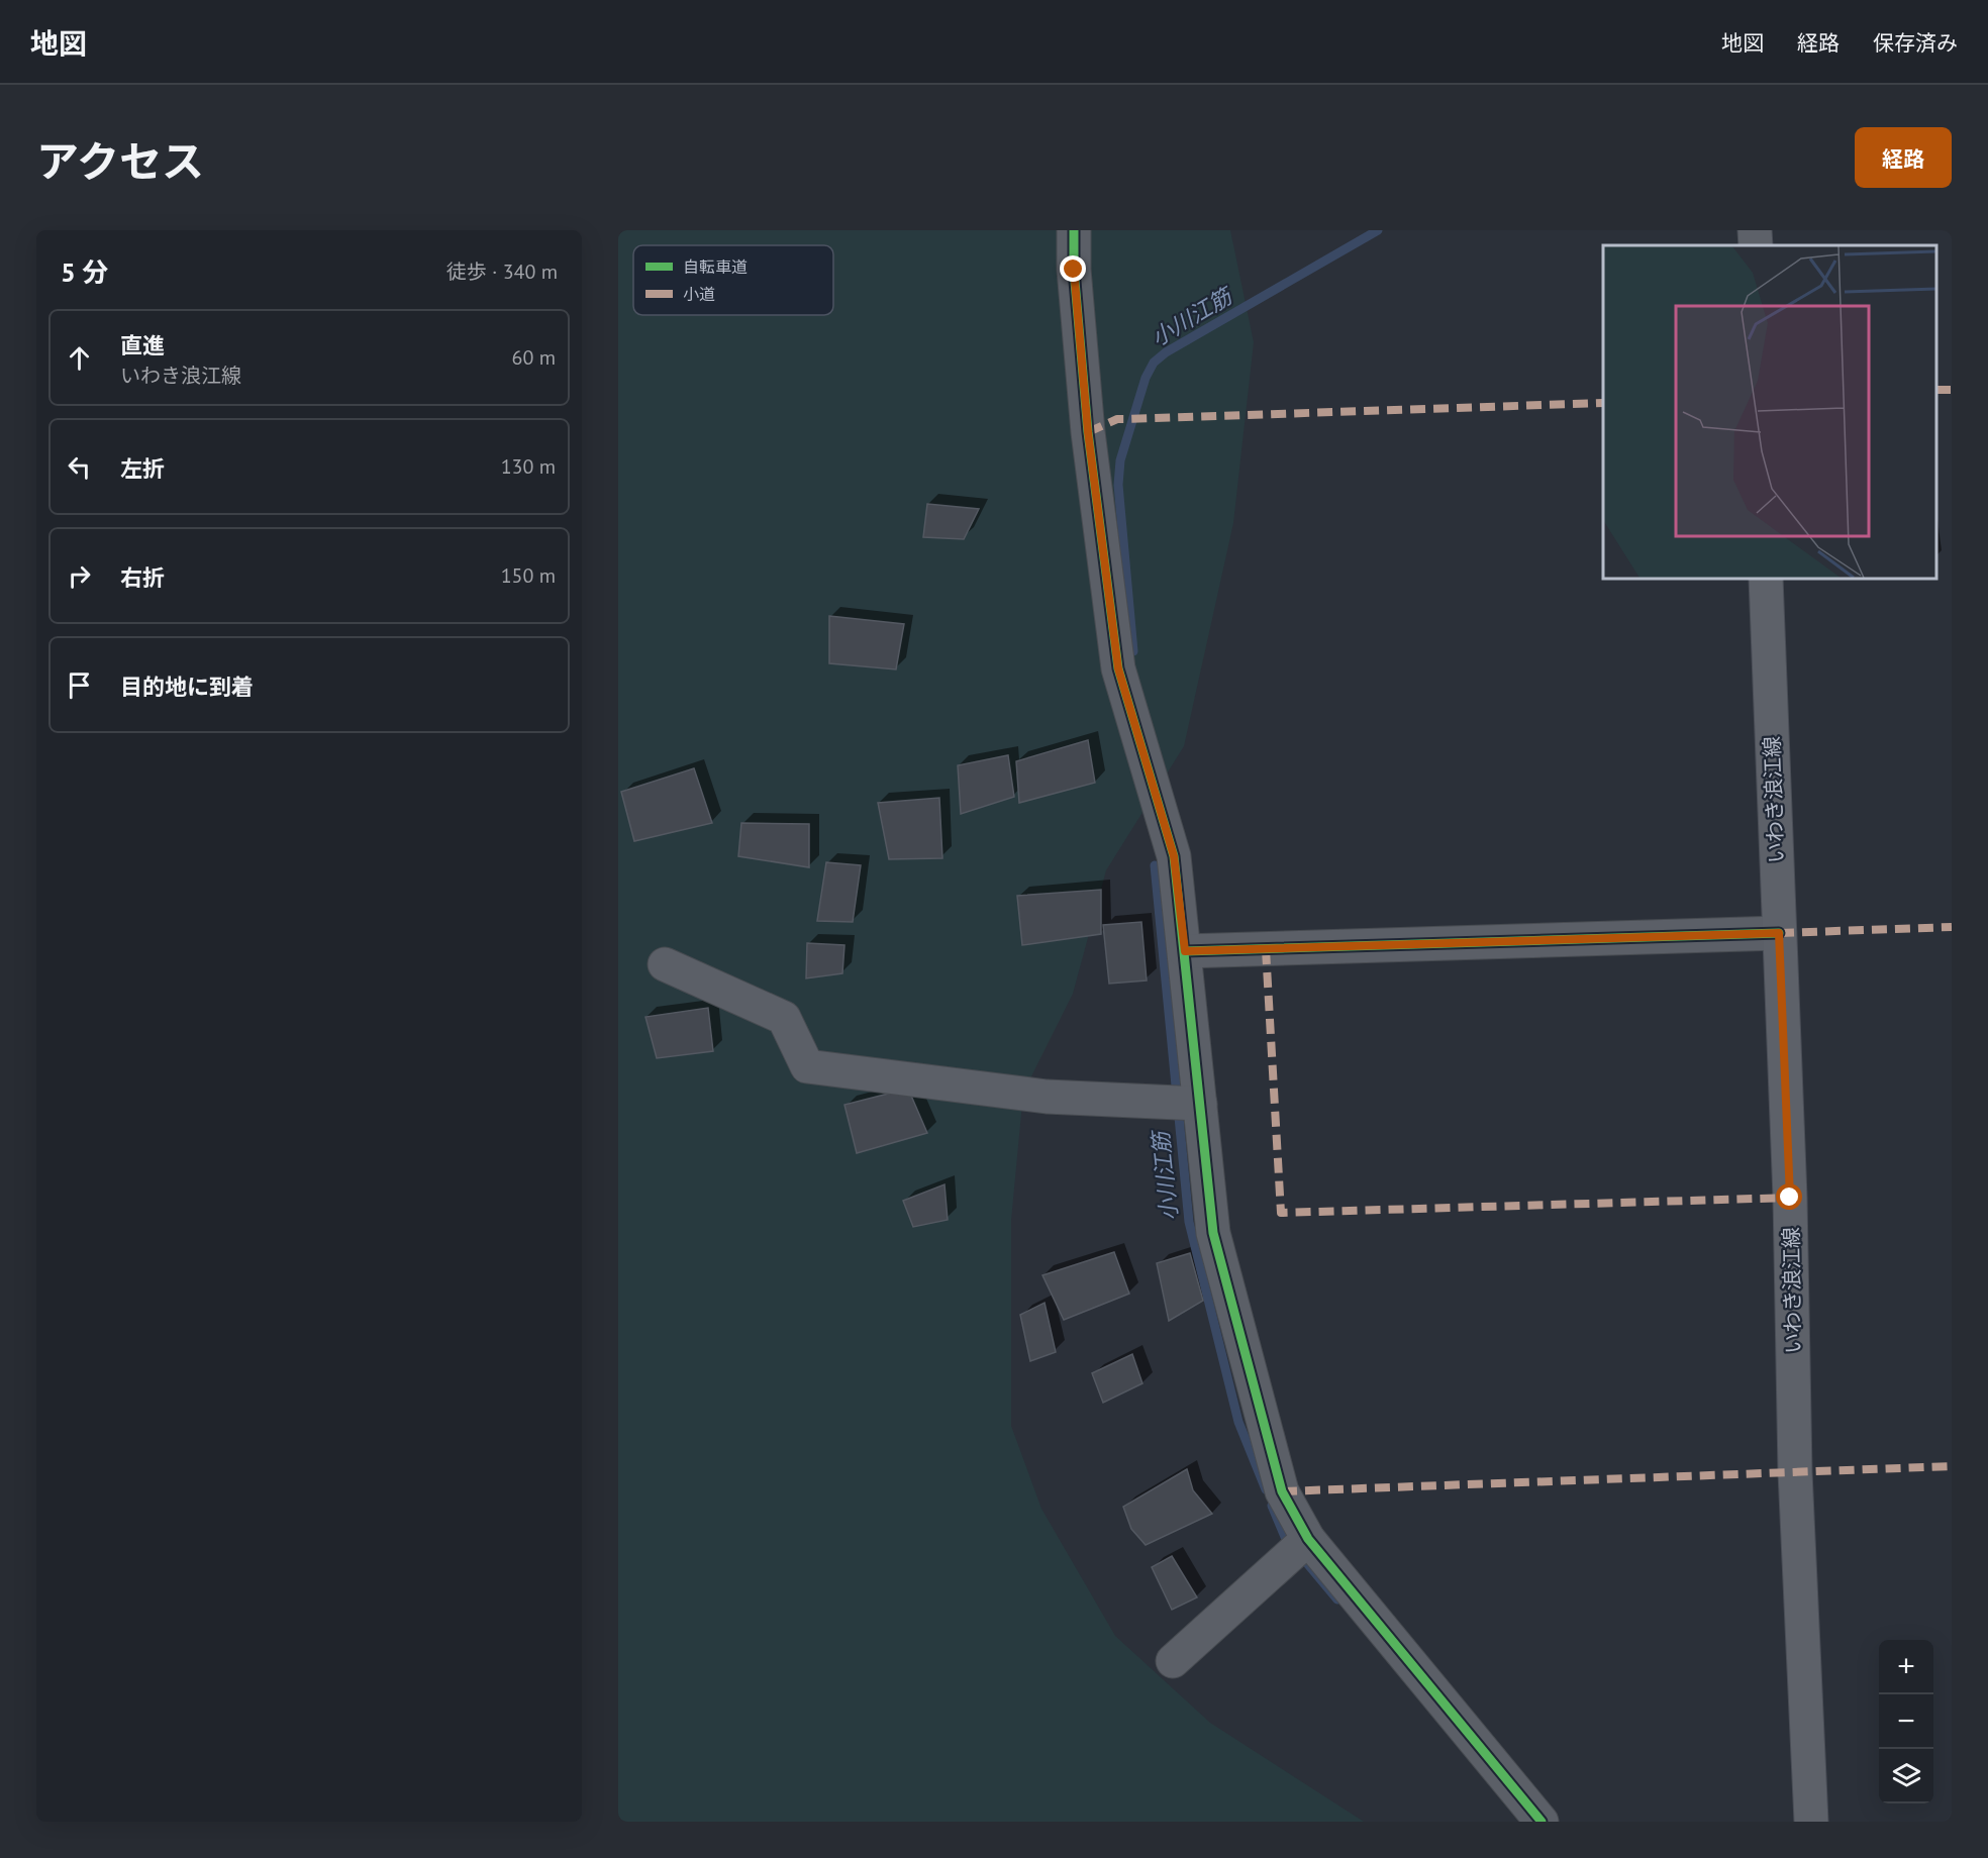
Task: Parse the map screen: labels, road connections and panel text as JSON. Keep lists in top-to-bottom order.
{
  "streets": {
    "main road": ["いわき浪江線"]
  },
  "water": ["小川江筋"],
  "legend": ["自転車道", "小道"],
  "page": {
    "header": "地図",
    "nav": ["地図", "経路", "保存済み"],
    "title": "アクセス",
    "buttons": "経路",
    "heading": ["5 分", "徒歩 · 340 m"],
    "list": [
      ["直進", "いわき浪江線", "60 m"],
      ["左折", "130 m"],
      ["右折", "150 m"],
      "目的地に到着"
    ],
    "map_buttons": ["+", "−"]
  }
}
